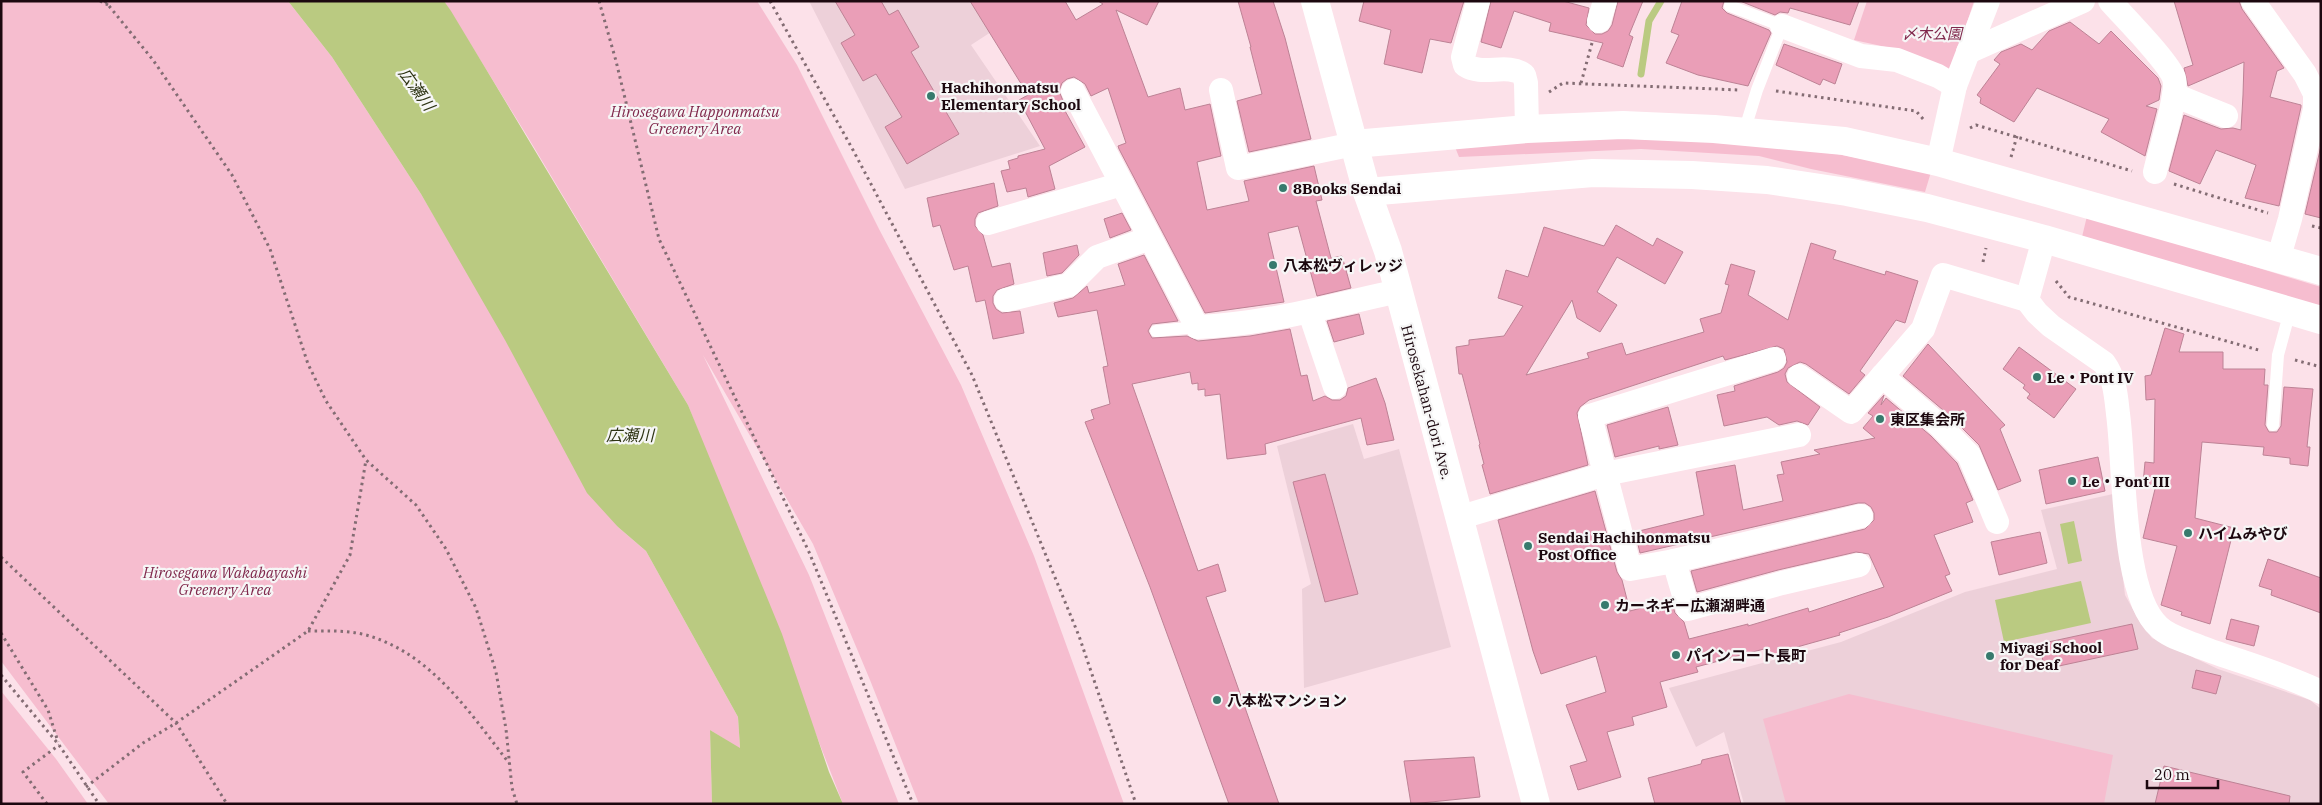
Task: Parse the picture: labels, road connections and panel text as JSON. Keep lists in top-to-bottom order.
{
  "streets": {
    "street": ["Hirosekahan-dori Ave."]
  },
  "water": ["広瀬川"],
  "parks": ["〆木公園", "Hirosegawa Happonmatsu Greenery Area", "Hirosegawa Wakabayashi Greenery Area"],
  "places": [
    "Hachihonmatsu Elementary School",
    "8Books Sendai",
    "八本松ヴィレッジ",
    "Le・Pont IV",
    "東区集会所",
    "Le・Pont III",
    "ハイムみやび",
    "Sendai Hachihonmatsu Post Office",
    "カーネギー広瀬湖畔通",
    "パインコート長町",
    "Miyagi School for Deaf",
    "八本松マンション"
  ],
  "scale_bar": "20 m"
}
